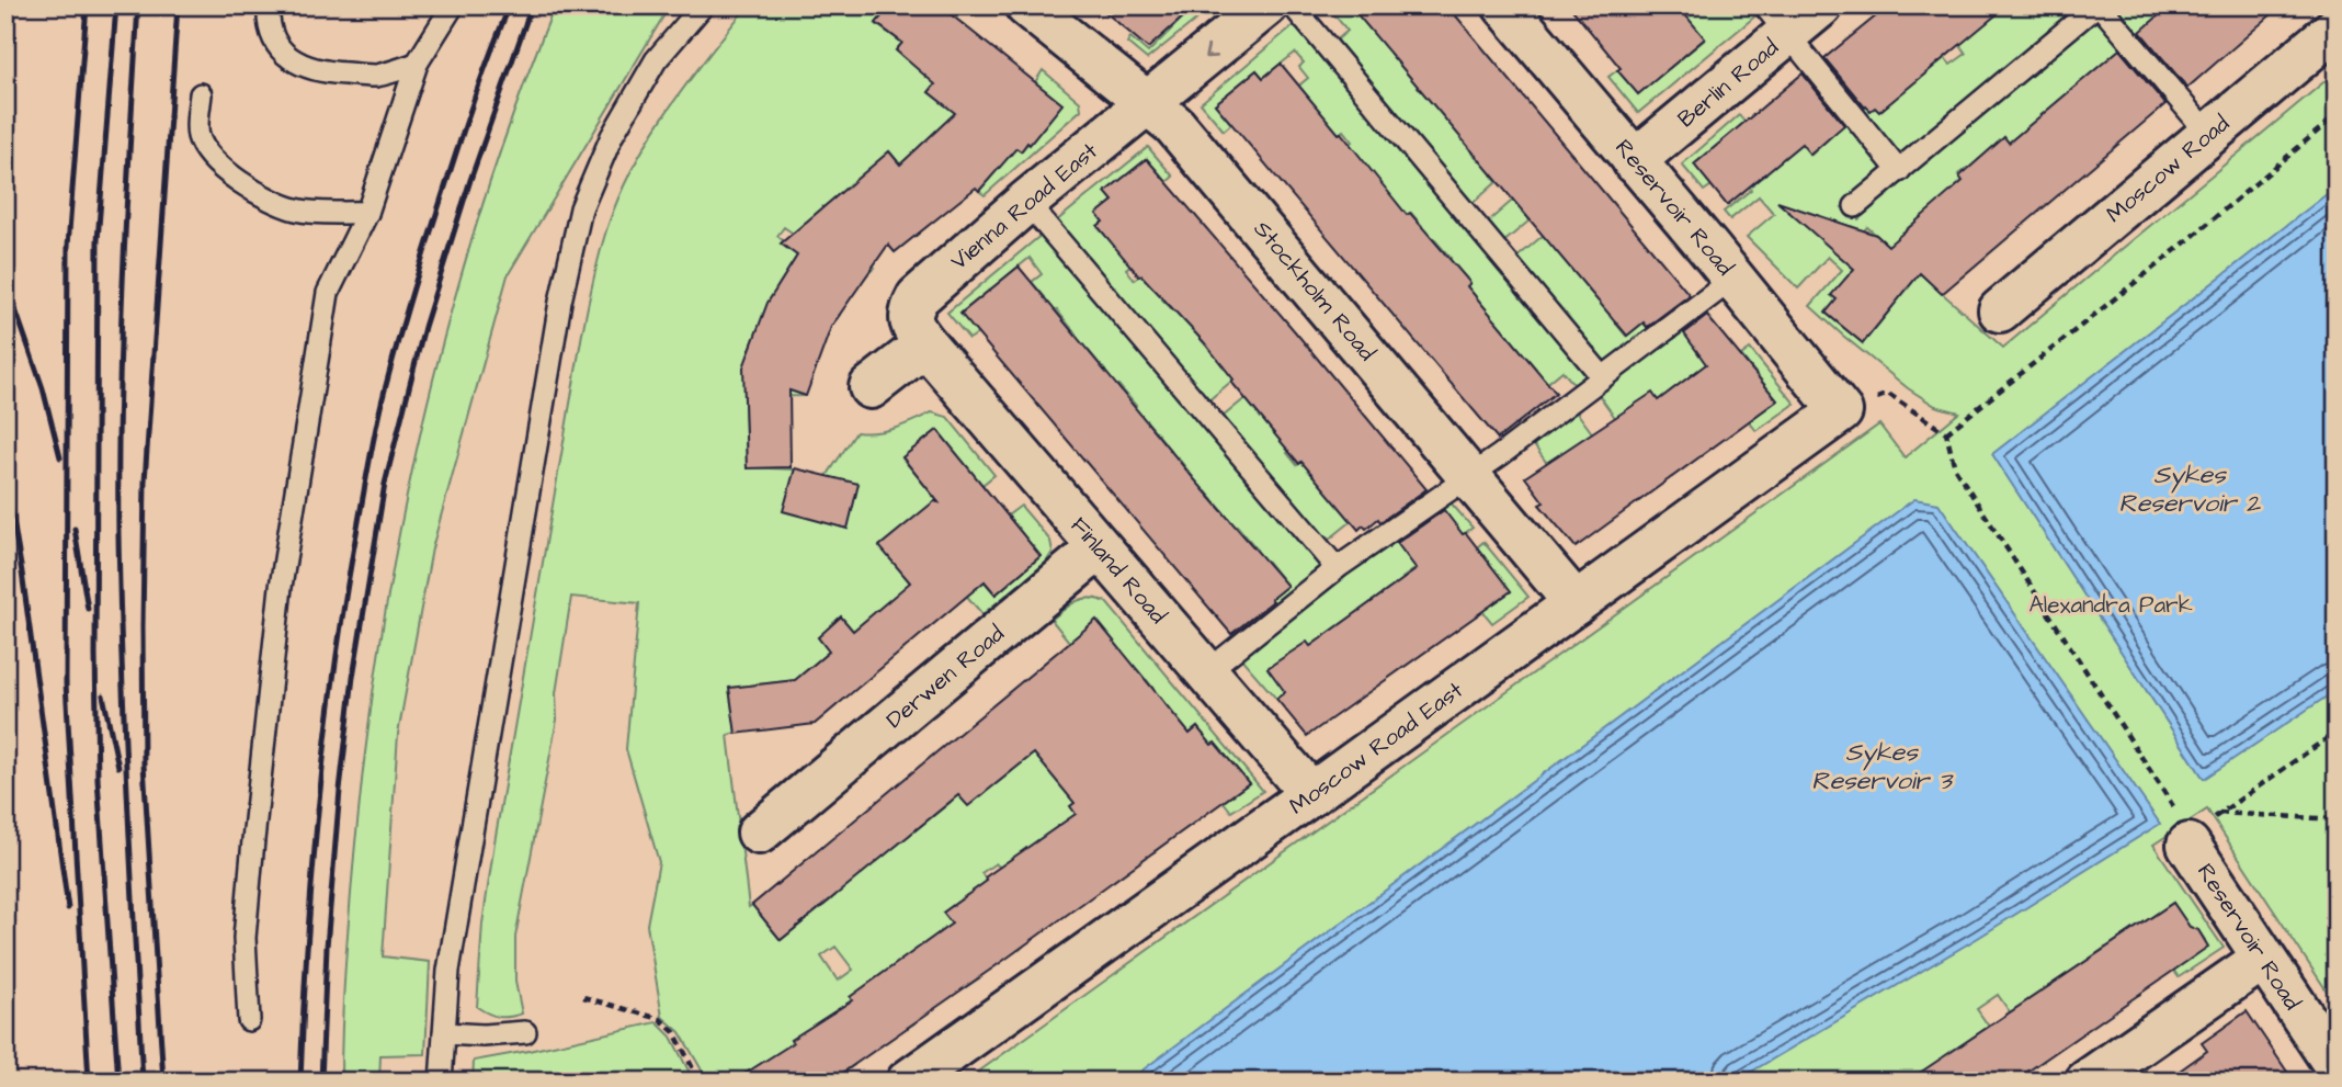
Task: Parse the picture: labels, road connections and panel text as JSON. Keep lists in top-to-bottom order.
{
  "streets": {
    "street": [
      "Berlin Road",
      "Moscow Road",
      "Vienna Road East",
      "Reservoir Road",
      "Stockholm Road",
      "Finland Road",
      "Derwen Road",
      "Moscow Road East"
    ]
  },
  "crossings": [
    ["Berlin Road", "Reservoir Road"],
    ["Vienna Road East", "Stockholm Road"],
    ["Vienna Road East", "Finland Road"],
    ["Reservoir Road", "Moscow Road East"],
    ["Stockholm Road", "Moscow Road East"],
    ["Finland Road", "Derwen Road"],
    ["Finland Road", "Moscow Road East"]
  ],
  "water": ["Sykes Reservoir 2", "Sykes Reservoir 3"],
  "parks": ["Alexandra Park"]
}
